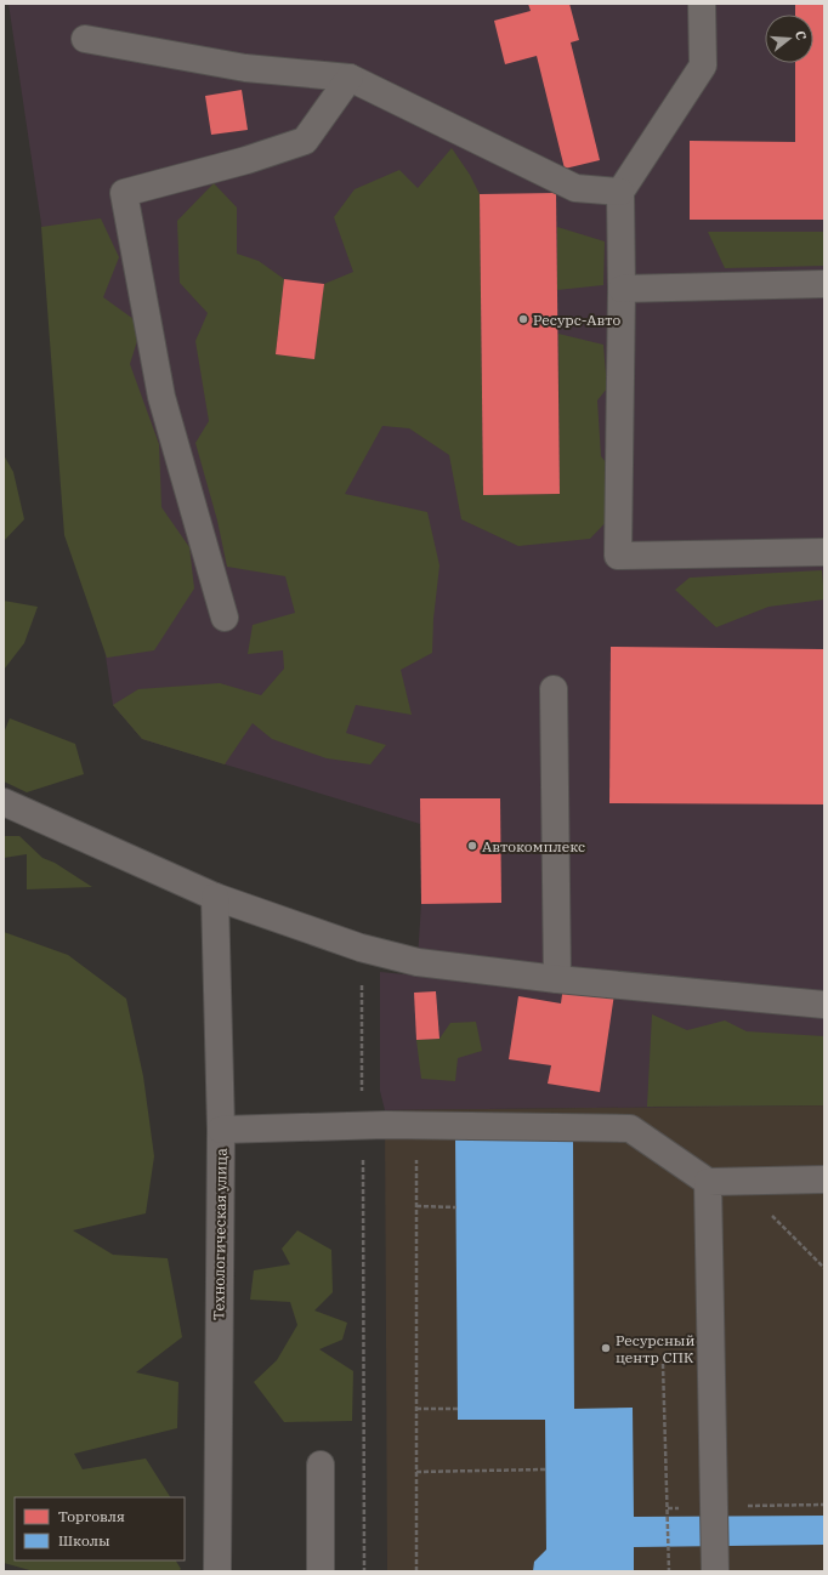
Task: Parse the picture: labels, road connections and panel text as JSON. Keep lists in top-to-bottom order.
{
  "streets": {
    "street": ["Технологическая улица"]
  },
  "places": ["Ресурс-Авто", "Автокомплекс", "Ресурсный центр СПК"],
  "legend": ["Торговля", "Школы"],
  "north": "right"
}
